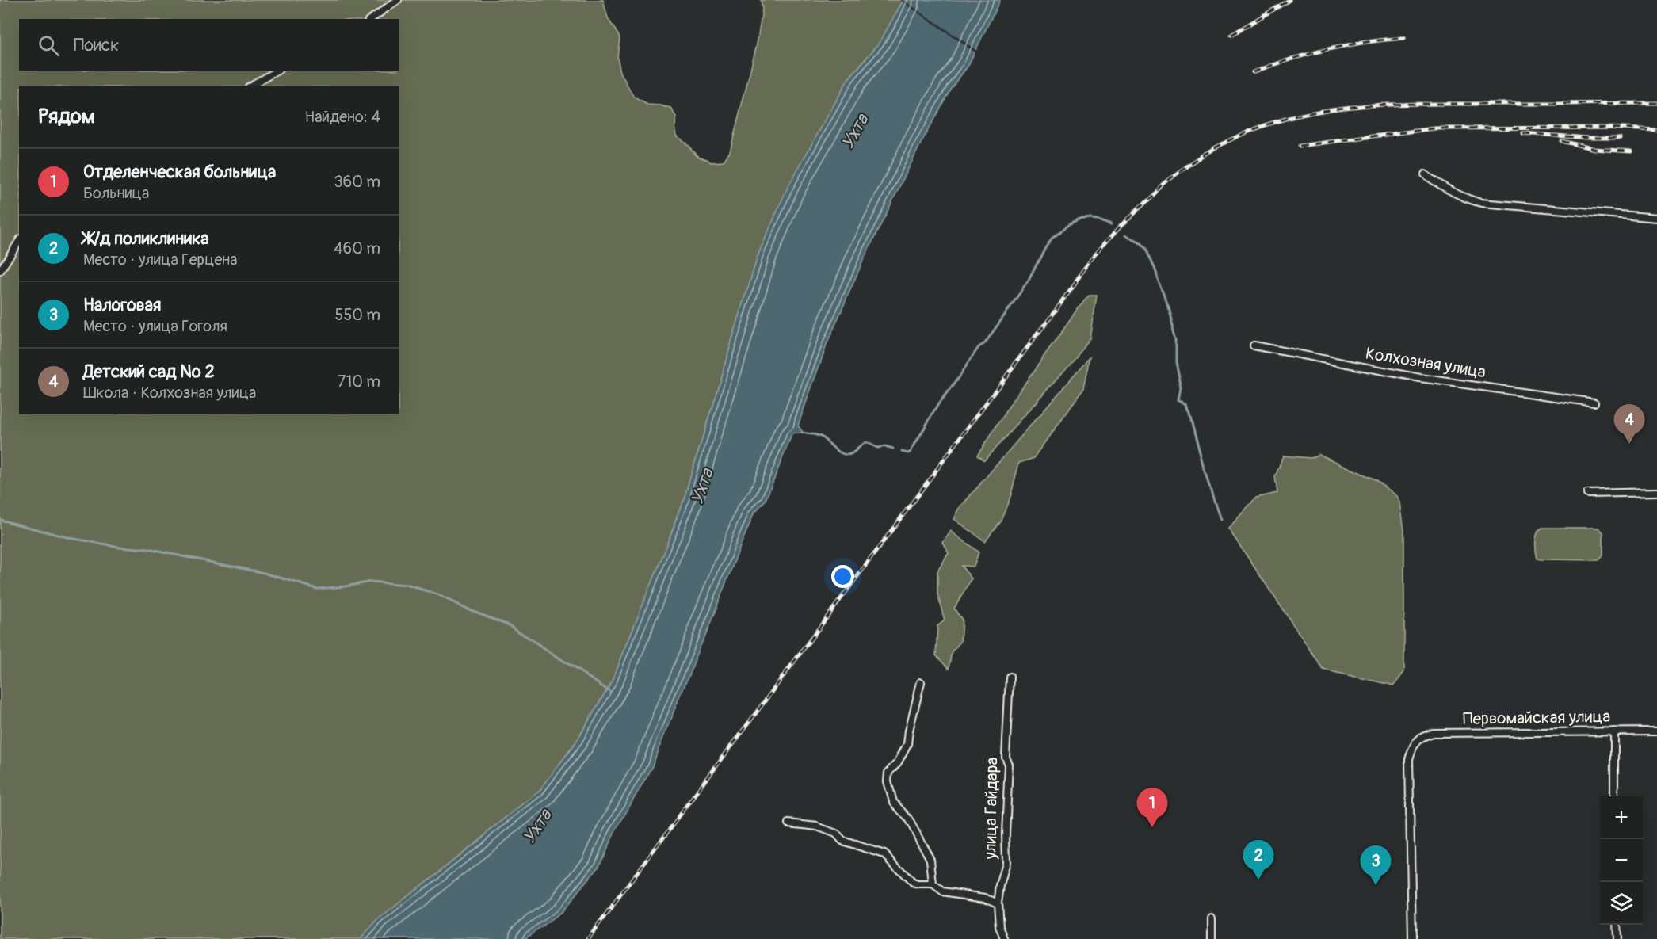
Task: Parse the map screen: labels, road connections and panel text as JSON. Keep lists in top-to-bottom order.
{
  "streets": {
    "street": ["Колхозная улица", "Первомайская улица", "улица Гайдара"]
  },
  "water": ["Ухта"],
  "page": {
    "search": "Поиск",
    "heading": ["Рядом", "Найдено: 4"],
    "list": [
      {
        "mark": "1",
        "name": "Отделенческая больница",
        "note": "Больница",
        "value": "360 m"
      },
      {
        "mark": "2",
        "name": "Ж/д поликлиника",
        "note": "Место · улица Герцена",
        "value": "460 m"
      },
      {
        "mark": "3",
        "name": "Налоговая",
        "note": "Место · улица Гоголя",
        "value": "550 m"
      },
      {
        "mark": "4",
        "name": "Детский сад № 2",
        "note": "Школа · Колхозная улица",
        "value": "710 m"
      }
    ],
    "pins": [
      "4",
      "1",
      "2",
      "3"
    ],
    "map_buttons": ["+", "−"]
  }
}
